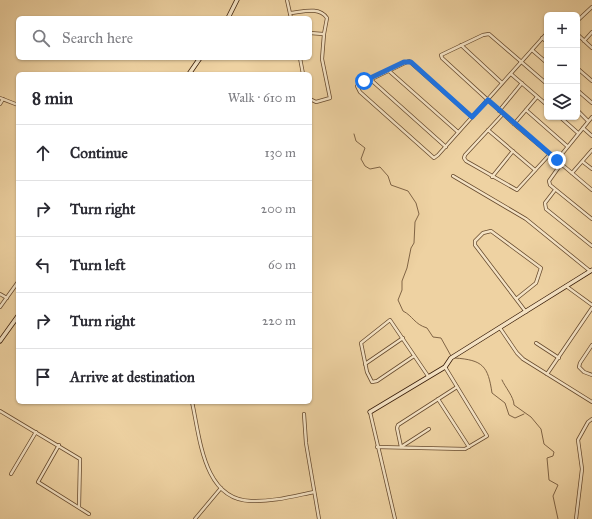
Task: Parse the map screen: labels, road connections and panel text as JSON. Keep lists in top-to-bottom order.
{
  "page": {
    "map_buttons": ["+", "−"],
    "search": "Search here",
    "heading": ["8 min", "Walk · 610 m"],
    "list": [
      ["Continue", "130 m"],
      ["Turn right", "200 m"],
      ["Turn left", "60 m"],
      ["Turn right", "220 m"],
      "Arrive at destination"
    ]
  }
}
